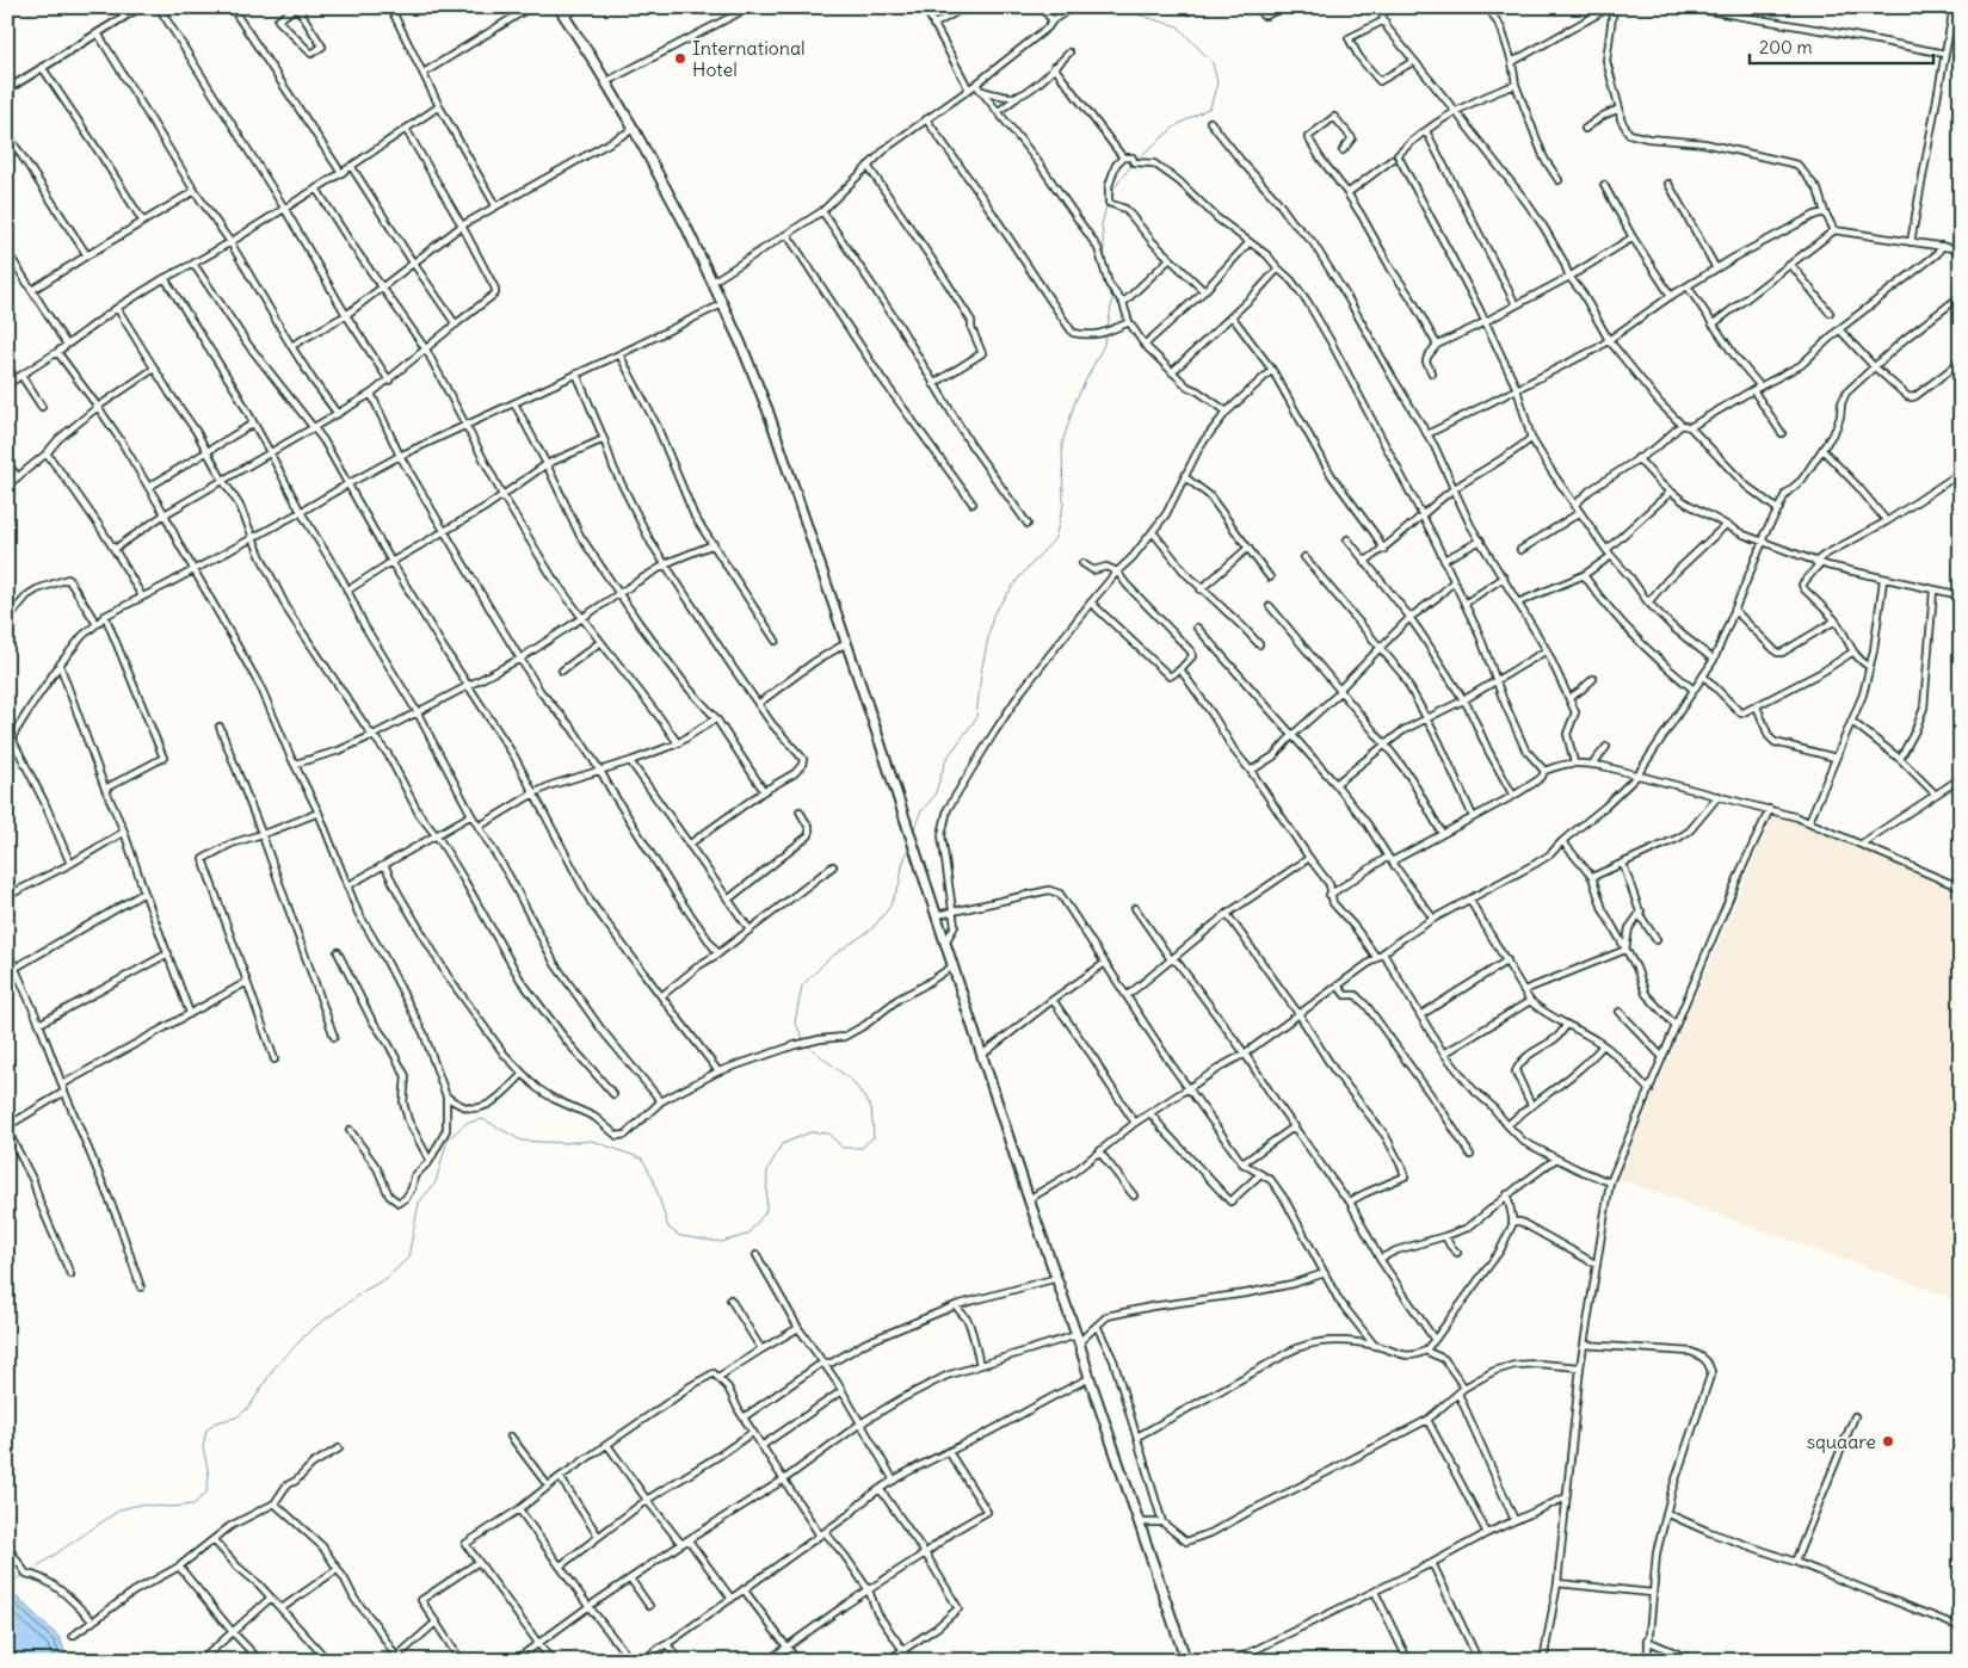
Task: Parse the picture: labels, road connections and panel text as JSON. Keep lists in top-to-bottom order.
{
  "places": ["International Hotel", "squaare"],
  "scale_bar": "200 m"
}
